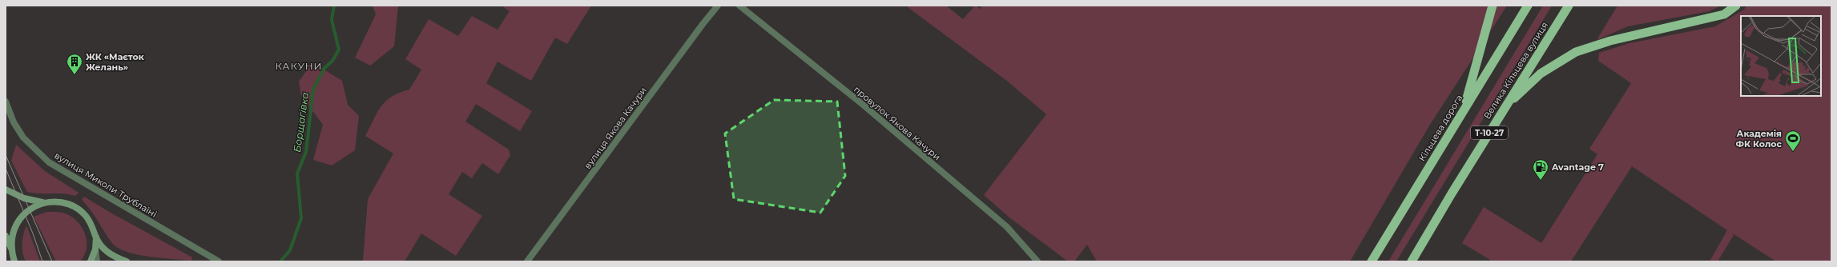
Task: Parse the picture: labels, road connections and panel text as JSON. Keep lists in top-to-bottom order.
{
  "streets": {
    "highway": ["Велика Кільцева вулиця", "Кільцева дорога", "Т-10-27"],
    "street": ["провулок Якова Качури", "вулиця Якова Качури", "вулиця Миколи Трублаїні"]
  },
  "districts": ["КАКУНИ"],
  "water": ["Борщагівка"],
  "places": {
    "building": ["ЖК «Маєток Желань»"],
    "sports": ["Академія ФК Колос"],
    "fuel station": ["Avantage 7"]
  }
}
